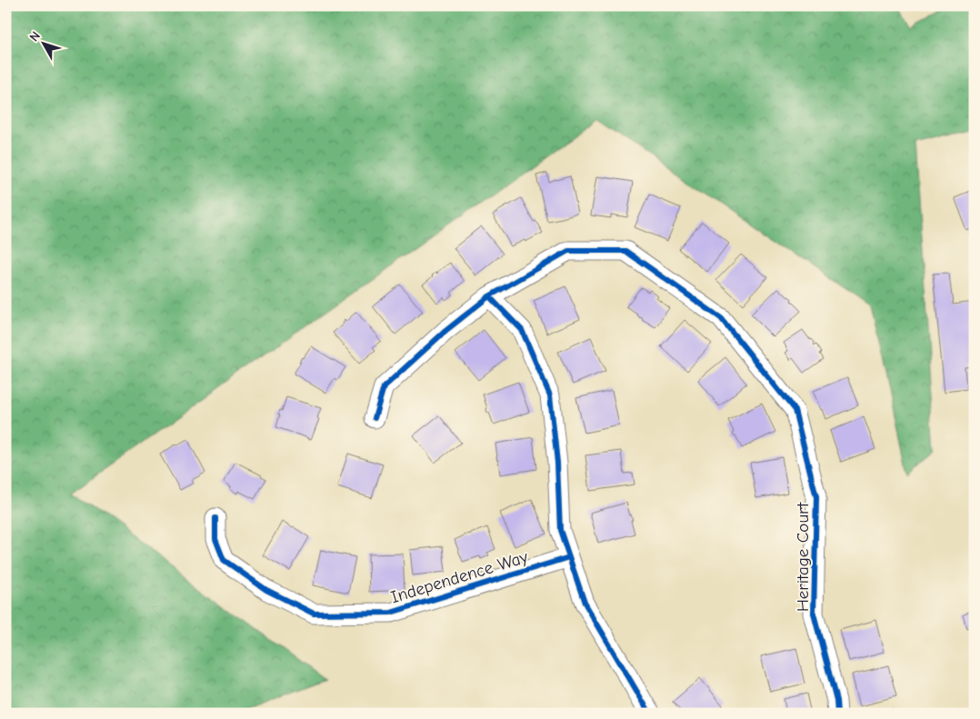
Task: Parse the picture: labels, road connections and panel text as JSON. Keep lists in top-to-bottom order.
{
  "streets": {
    "street": ["Heritage Court", "Independence Way"]
  },
  "north": "top left"
}
